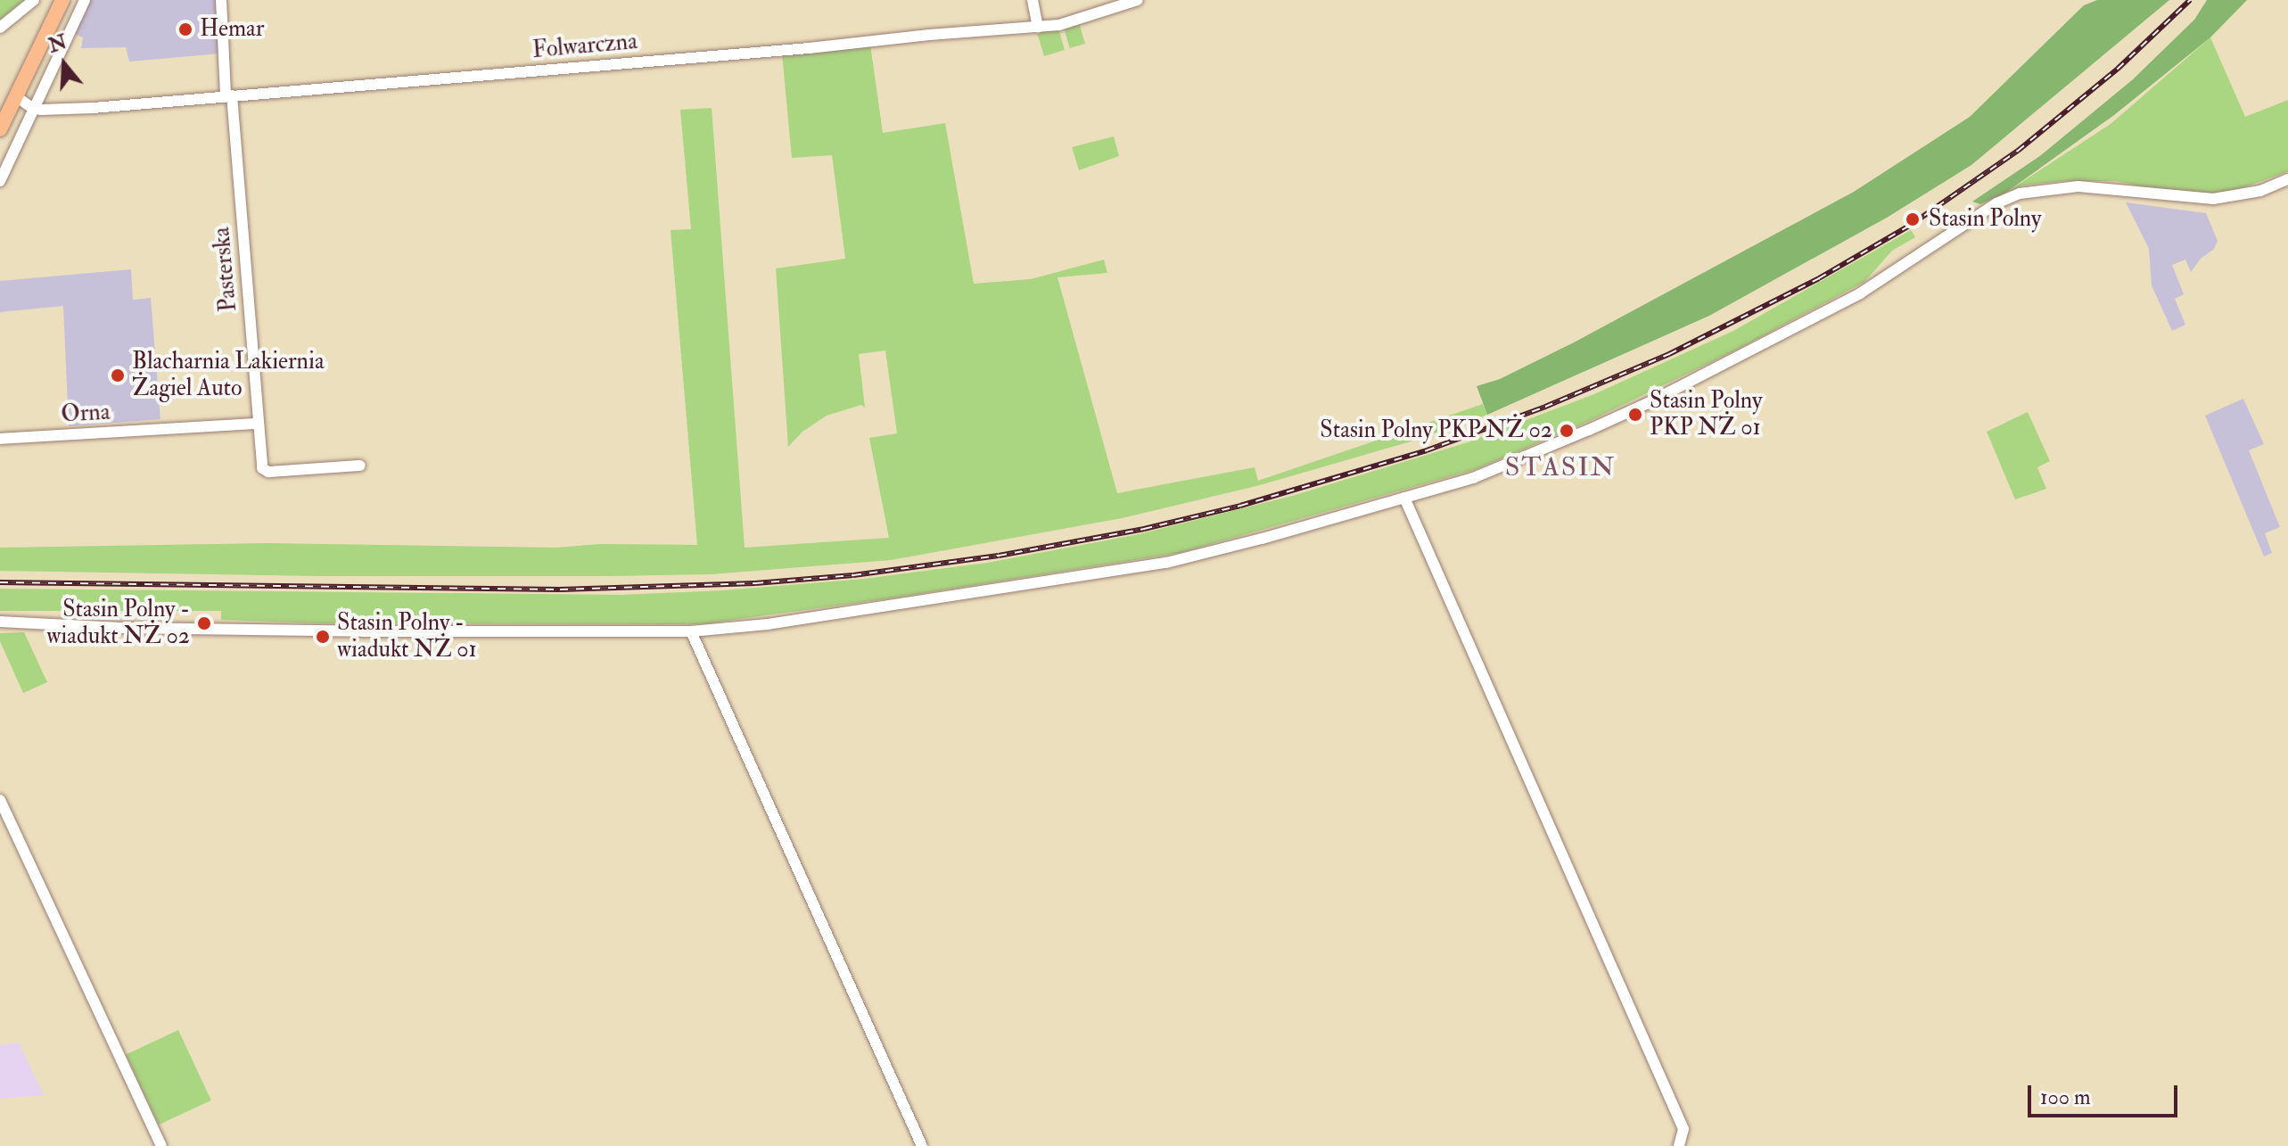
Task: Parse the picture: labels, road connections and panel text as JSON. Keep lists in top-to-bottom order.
{
  "streets": {
    "street": ["Folwarczna", "Pasterska", "Orna"]
  },
  "crossings": [
    ["Folwarczna", "Pasterska"],
    ["Pasterska", "Orna"]
  ],
  "districts": ["STASIN"],
  "places": [
    "Hemar",
    "Stasin Polny",
    "Blacharnia Lakiernia Żagiel Auto",
    "Stasin Polny PKP NŻ 01",
    "Stasin Polny PKP NŻ 02",
    "Stasin Polny - wiadukt NŻ 02",
    "Stasin Polny - wiadukt NŻ 01"
  ],
  "scale_bar": "100 m",
  "north": "top"
}
